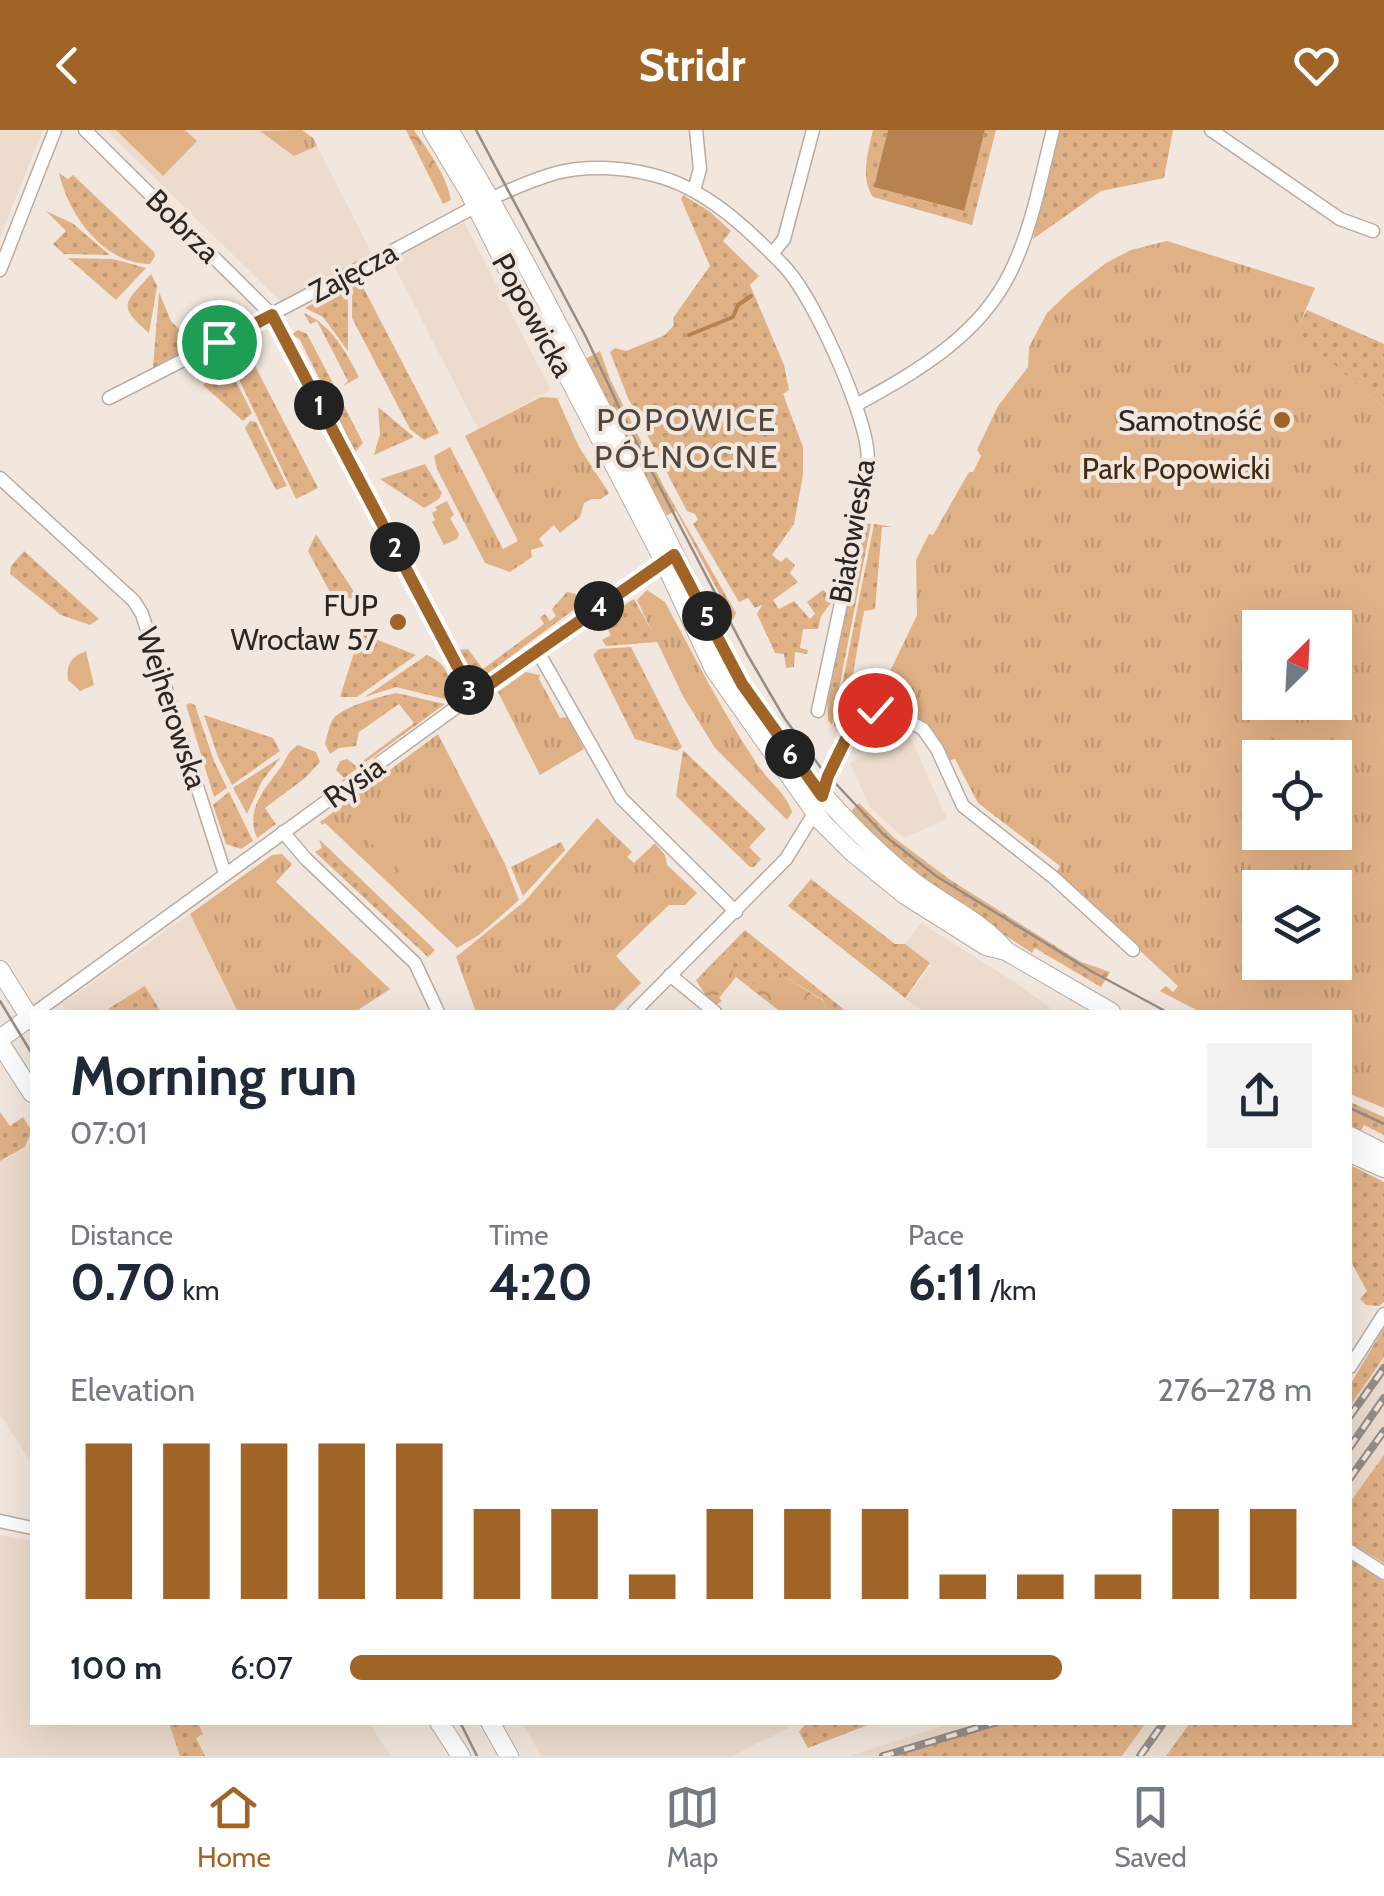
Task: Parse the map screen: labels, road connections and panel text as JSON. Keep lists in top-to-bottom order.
{
  "streets": {
    "street": [
      "Bobrza",
      "Zajęcza",
      "Popowicka",
      "Białowieska",
      "Wejherowska",
      "Rysia"
    ]
  },
  "crossings": [
    ["Bobrza", "Zajęcza"],
    ["Bobrza", "Rysia"],
    ["Zajęcza", "Popowicka"],
    ["Zajęcza", "Białowieska"],
    ["Popowicka", "Rysia"],
    ["Wejherowska", "Rysia"]
  ],
  "districts": ["POPOWICE PÓŁNOCNE"],
  "parks": ["Park Popowicki"],
  "places": ["Samotność", "FUP Wrocław 57"],
  "north": "top right",
  "page": {
    "header": "Stridr",
    "pins": [
      "1",
      "2",
      "4",
      "5",
      "3",
      "6"
    ],
    "heading": ["Morning run", "07:01"],
    "stats": [
      ["Distance", "0.70 km"],
      ["Time", "4:20"],
      ["Pace", "6:11 /km"]
    ],
    "chart": ["Elevation", "276–278 m"],
    "list": [
      {
        "name": "100 m",
        "note": "6:07"
      }
    ],
    "tabs": ["Home", "Map", "Saved"]
  }
}
